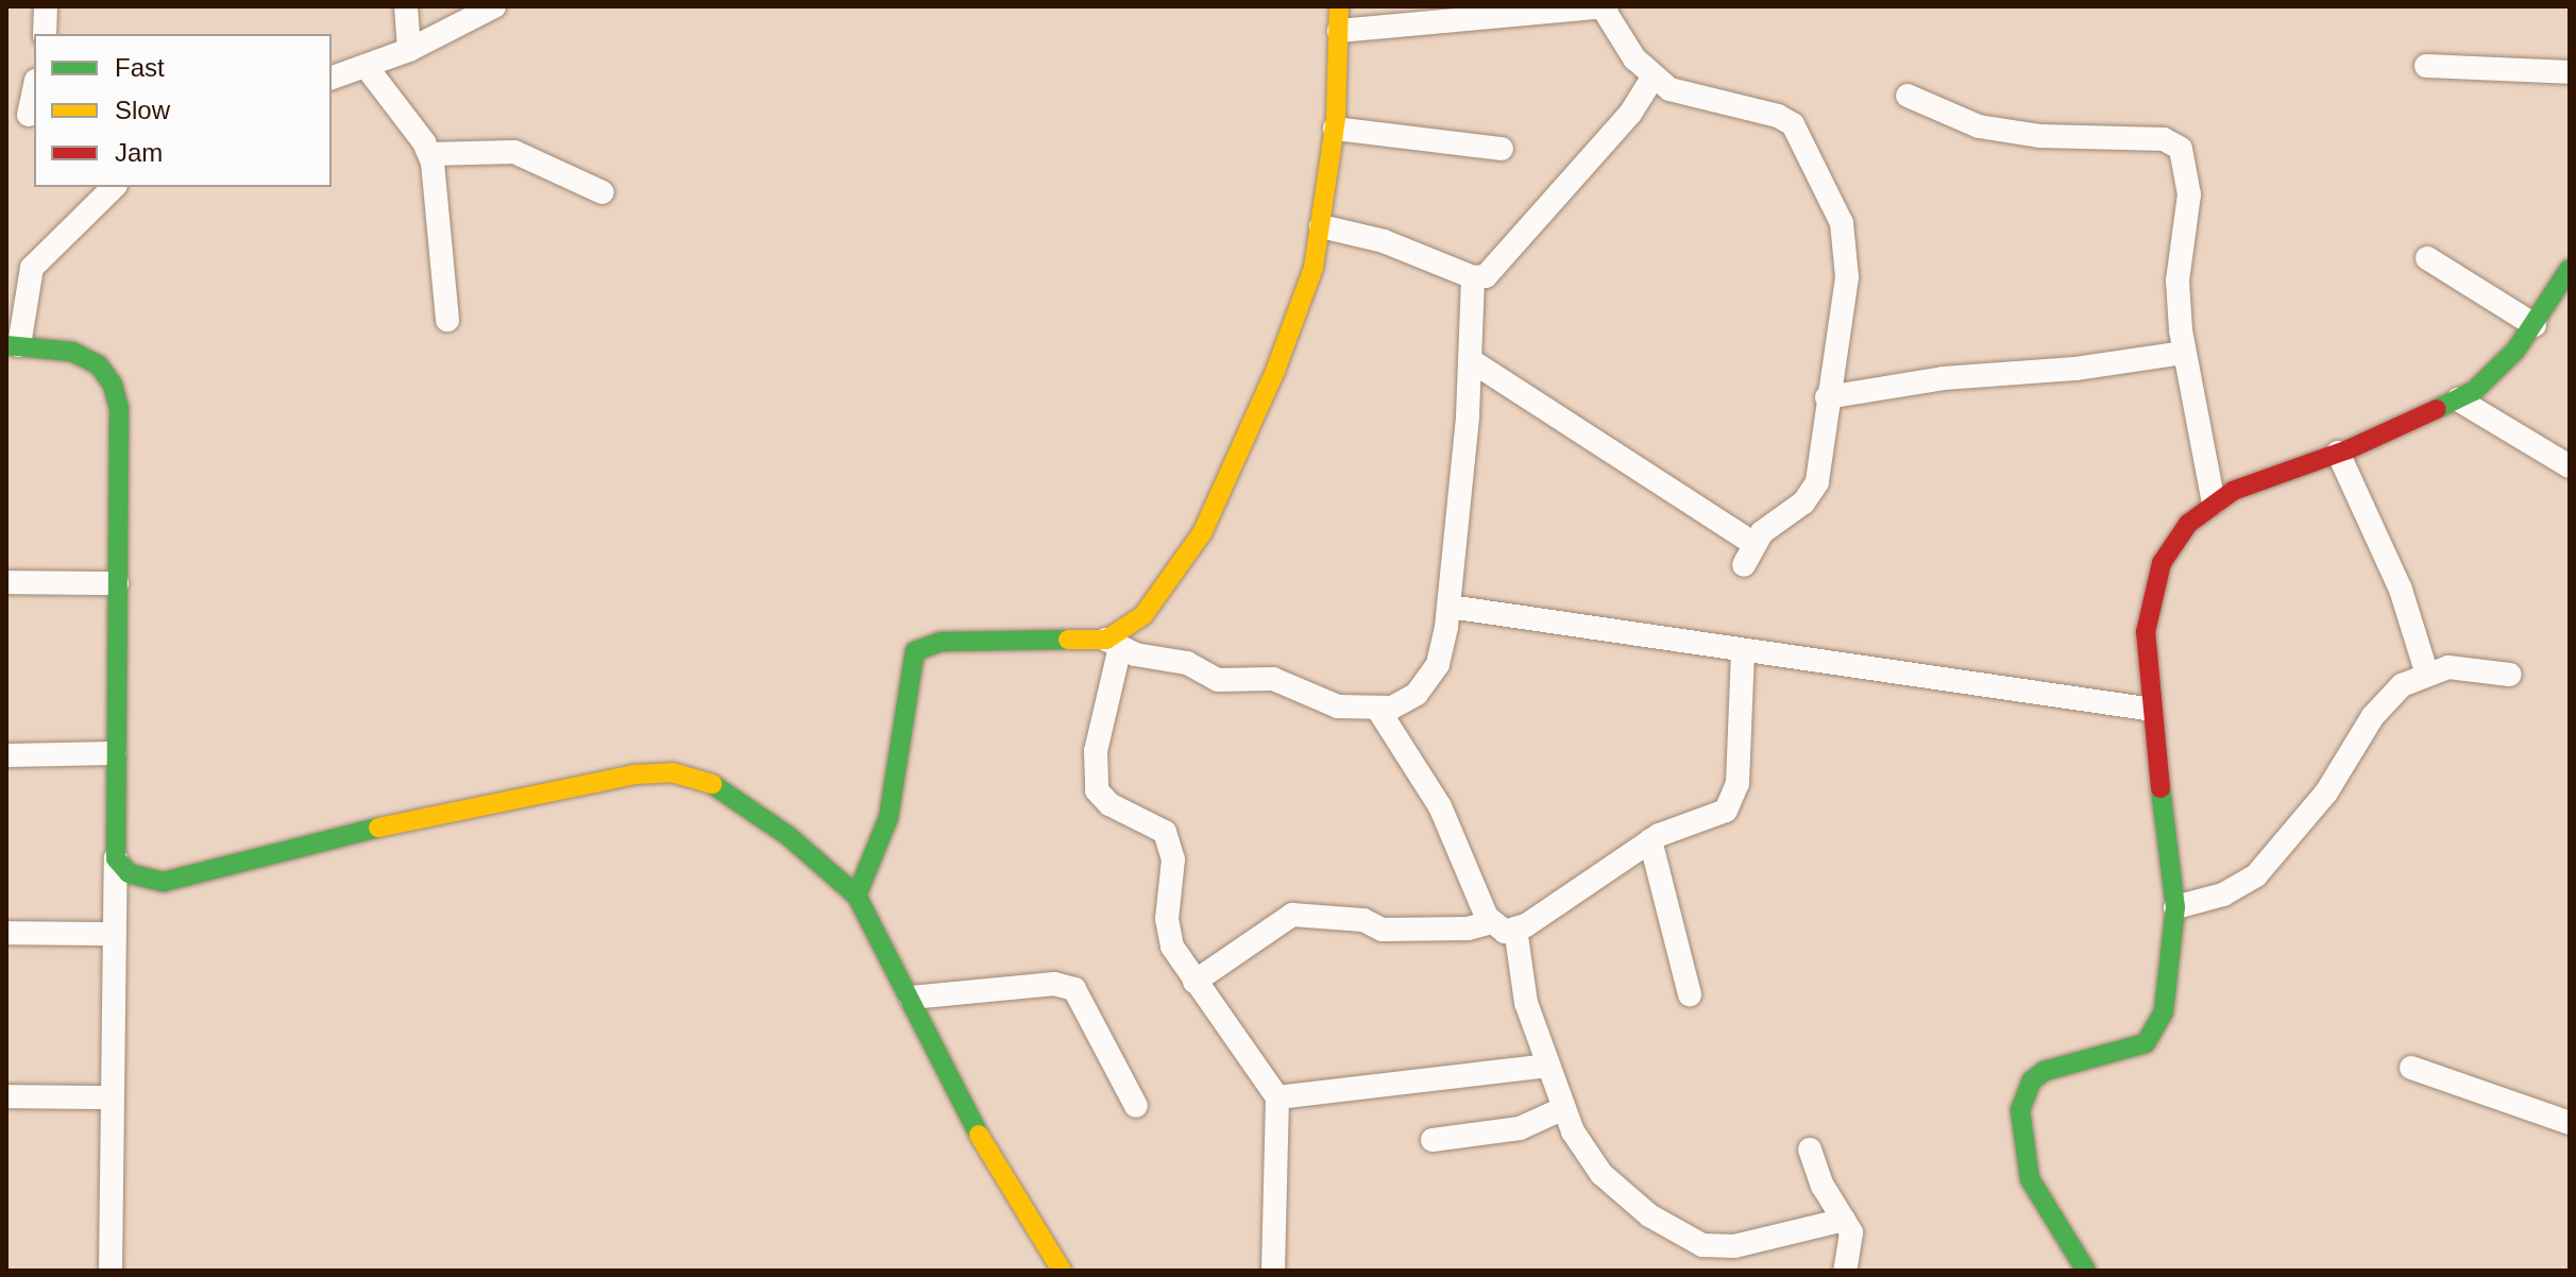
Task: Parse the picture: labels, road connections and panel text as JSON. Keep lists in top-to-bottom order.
{
  "legend": ["Fast", "Slow", "Jam"]
}
